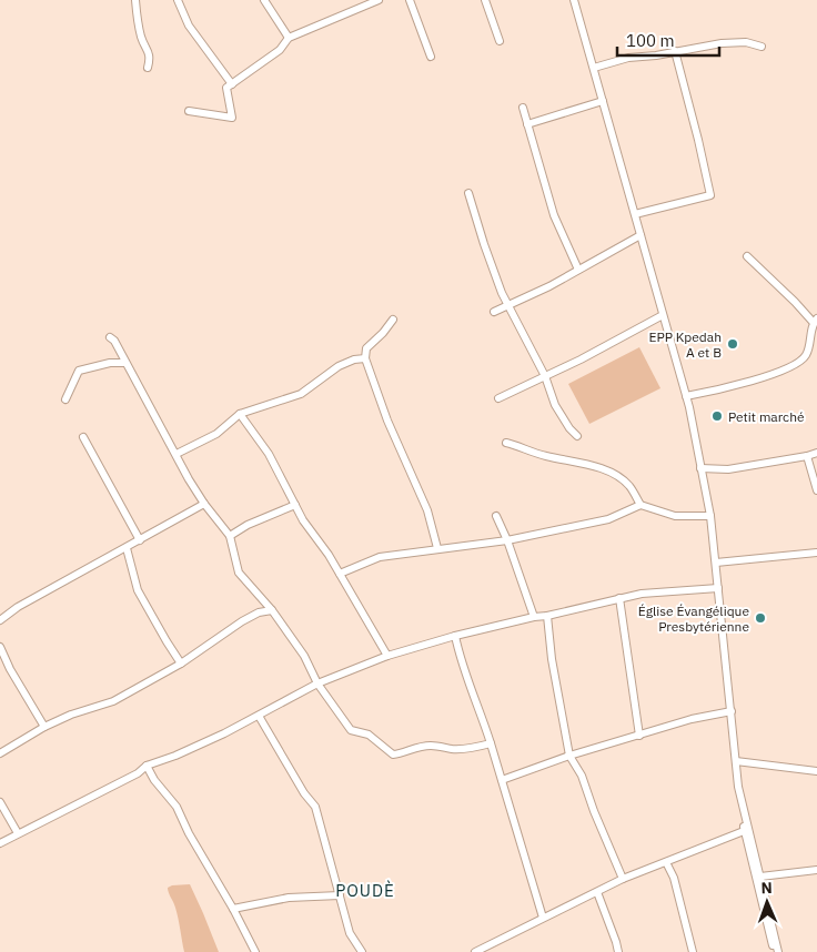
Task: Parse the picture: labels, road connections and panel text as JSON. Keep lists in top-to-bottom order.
{
  "districts": ["POUDÈ"],
  "places": ["EPP Kpedah A et B", "Petit marché", "Église Évangélique Presbytérienne"],
  "scale_bar": "100 m",
  "north": "top"
}
